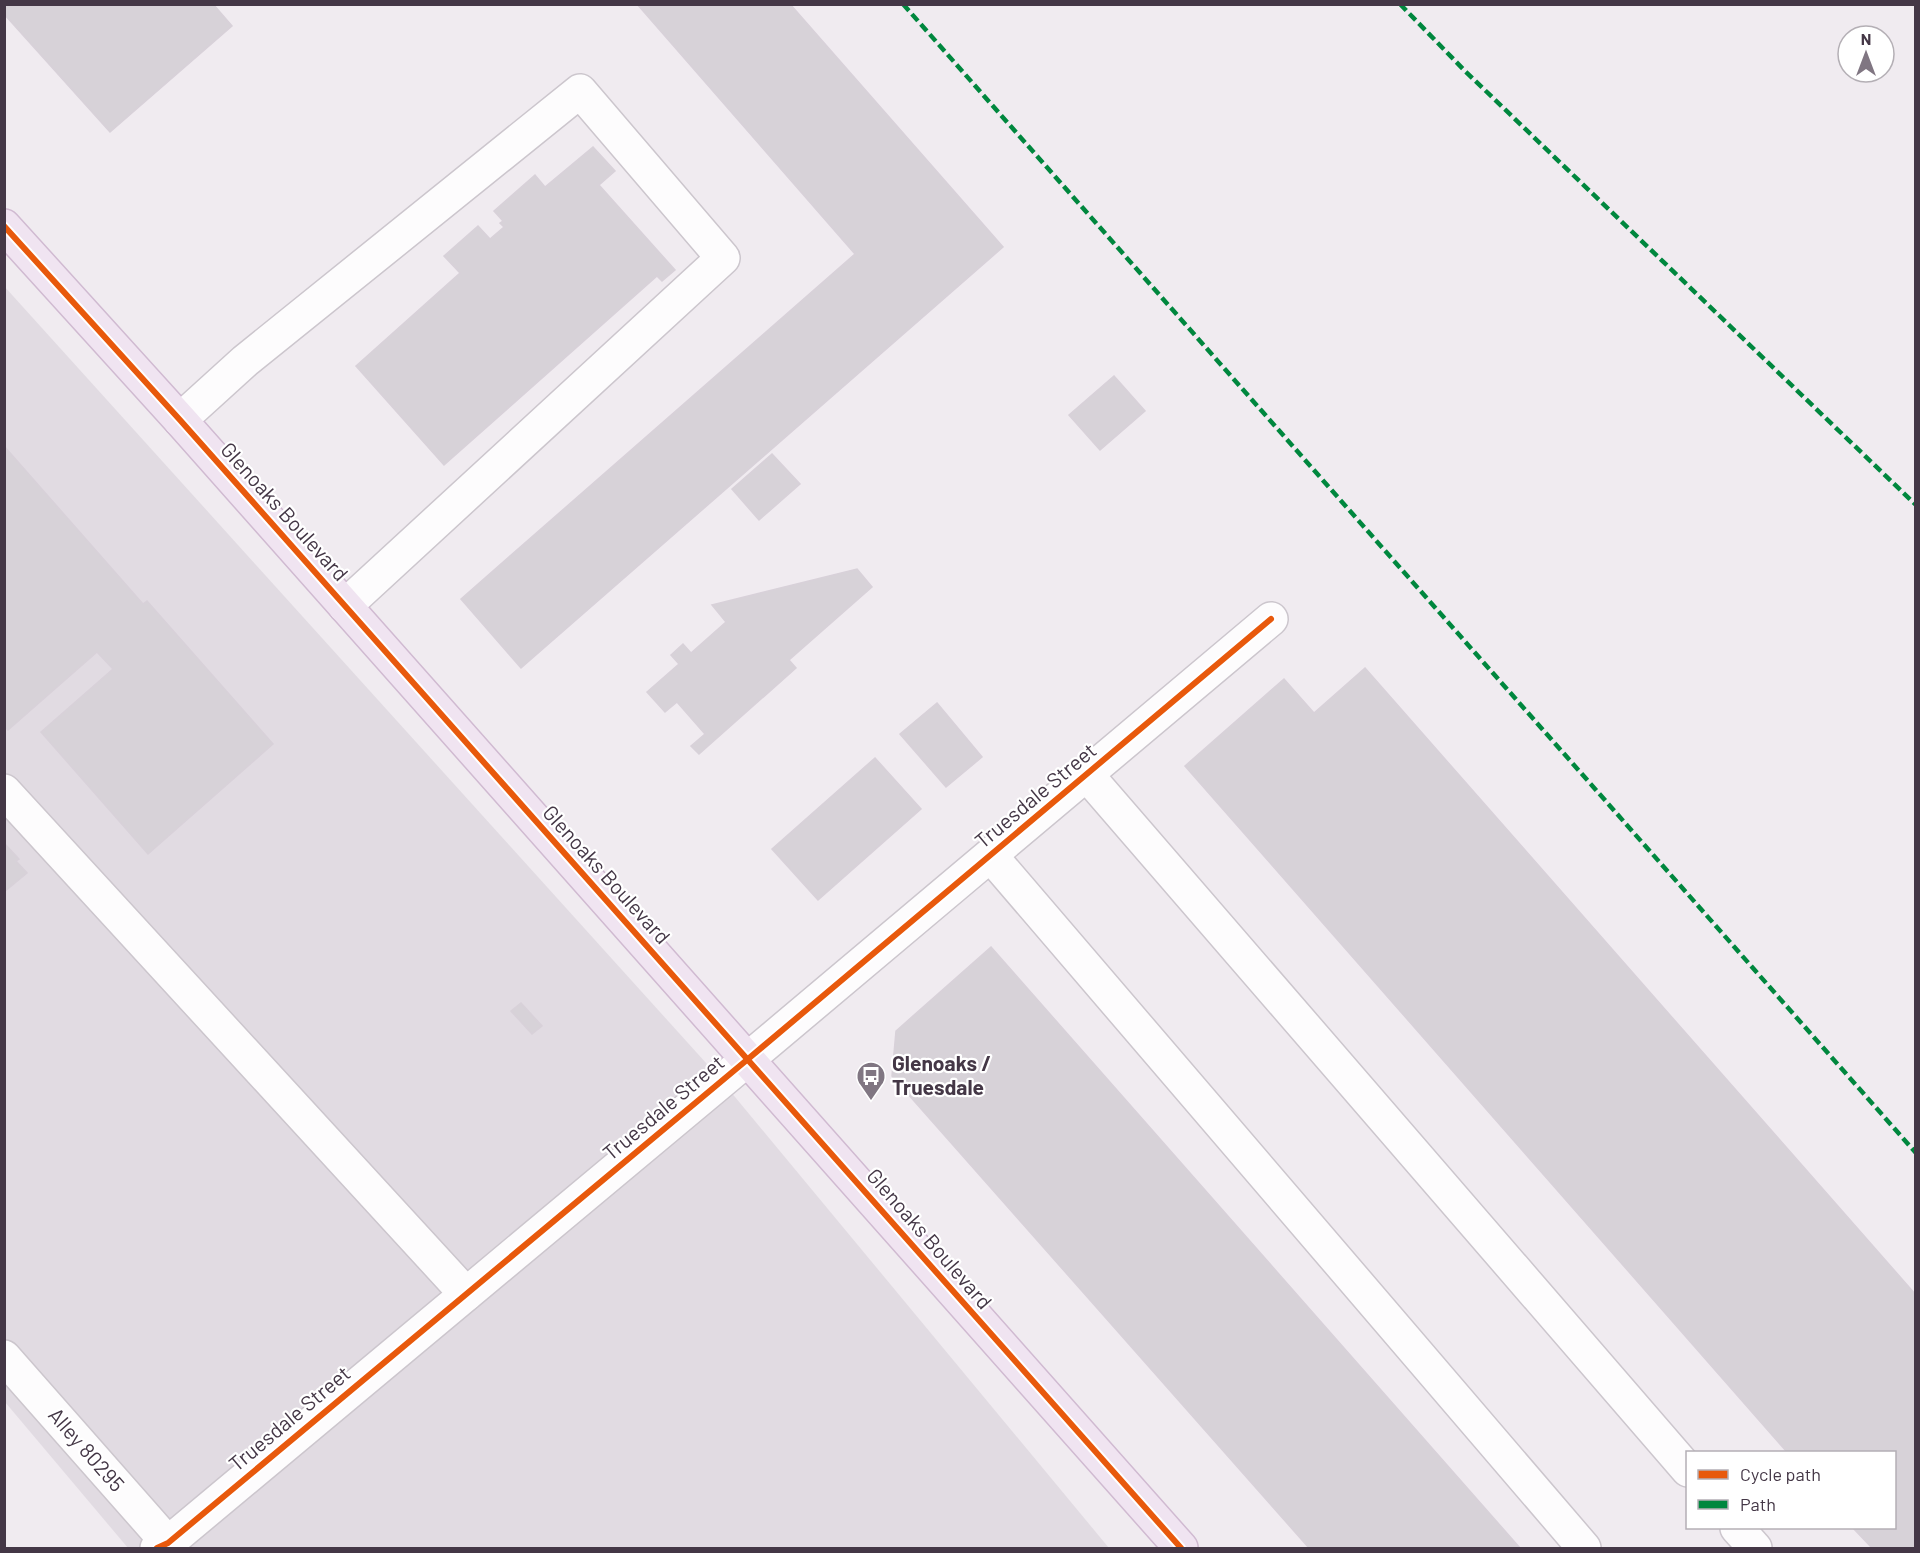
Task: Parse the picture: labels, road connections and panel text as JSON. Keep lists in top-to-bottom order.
{
  "streets": {
    "main road": ["Glenoaks Boulevard"],
    "street": ["Truesdale Street", "Alley 80295"]
  },
  "crossings": [
    ["Glenoaks Boulevard", "Truesdale Street"],
    ["Truesdale Street", "Alley 80295"]
  ],
  "places": {
    "bus stop": ["Glenoaks / Truesdale"]
  },
  "legend": ["Cycle path", "Path"],
  "north": "top"
}
